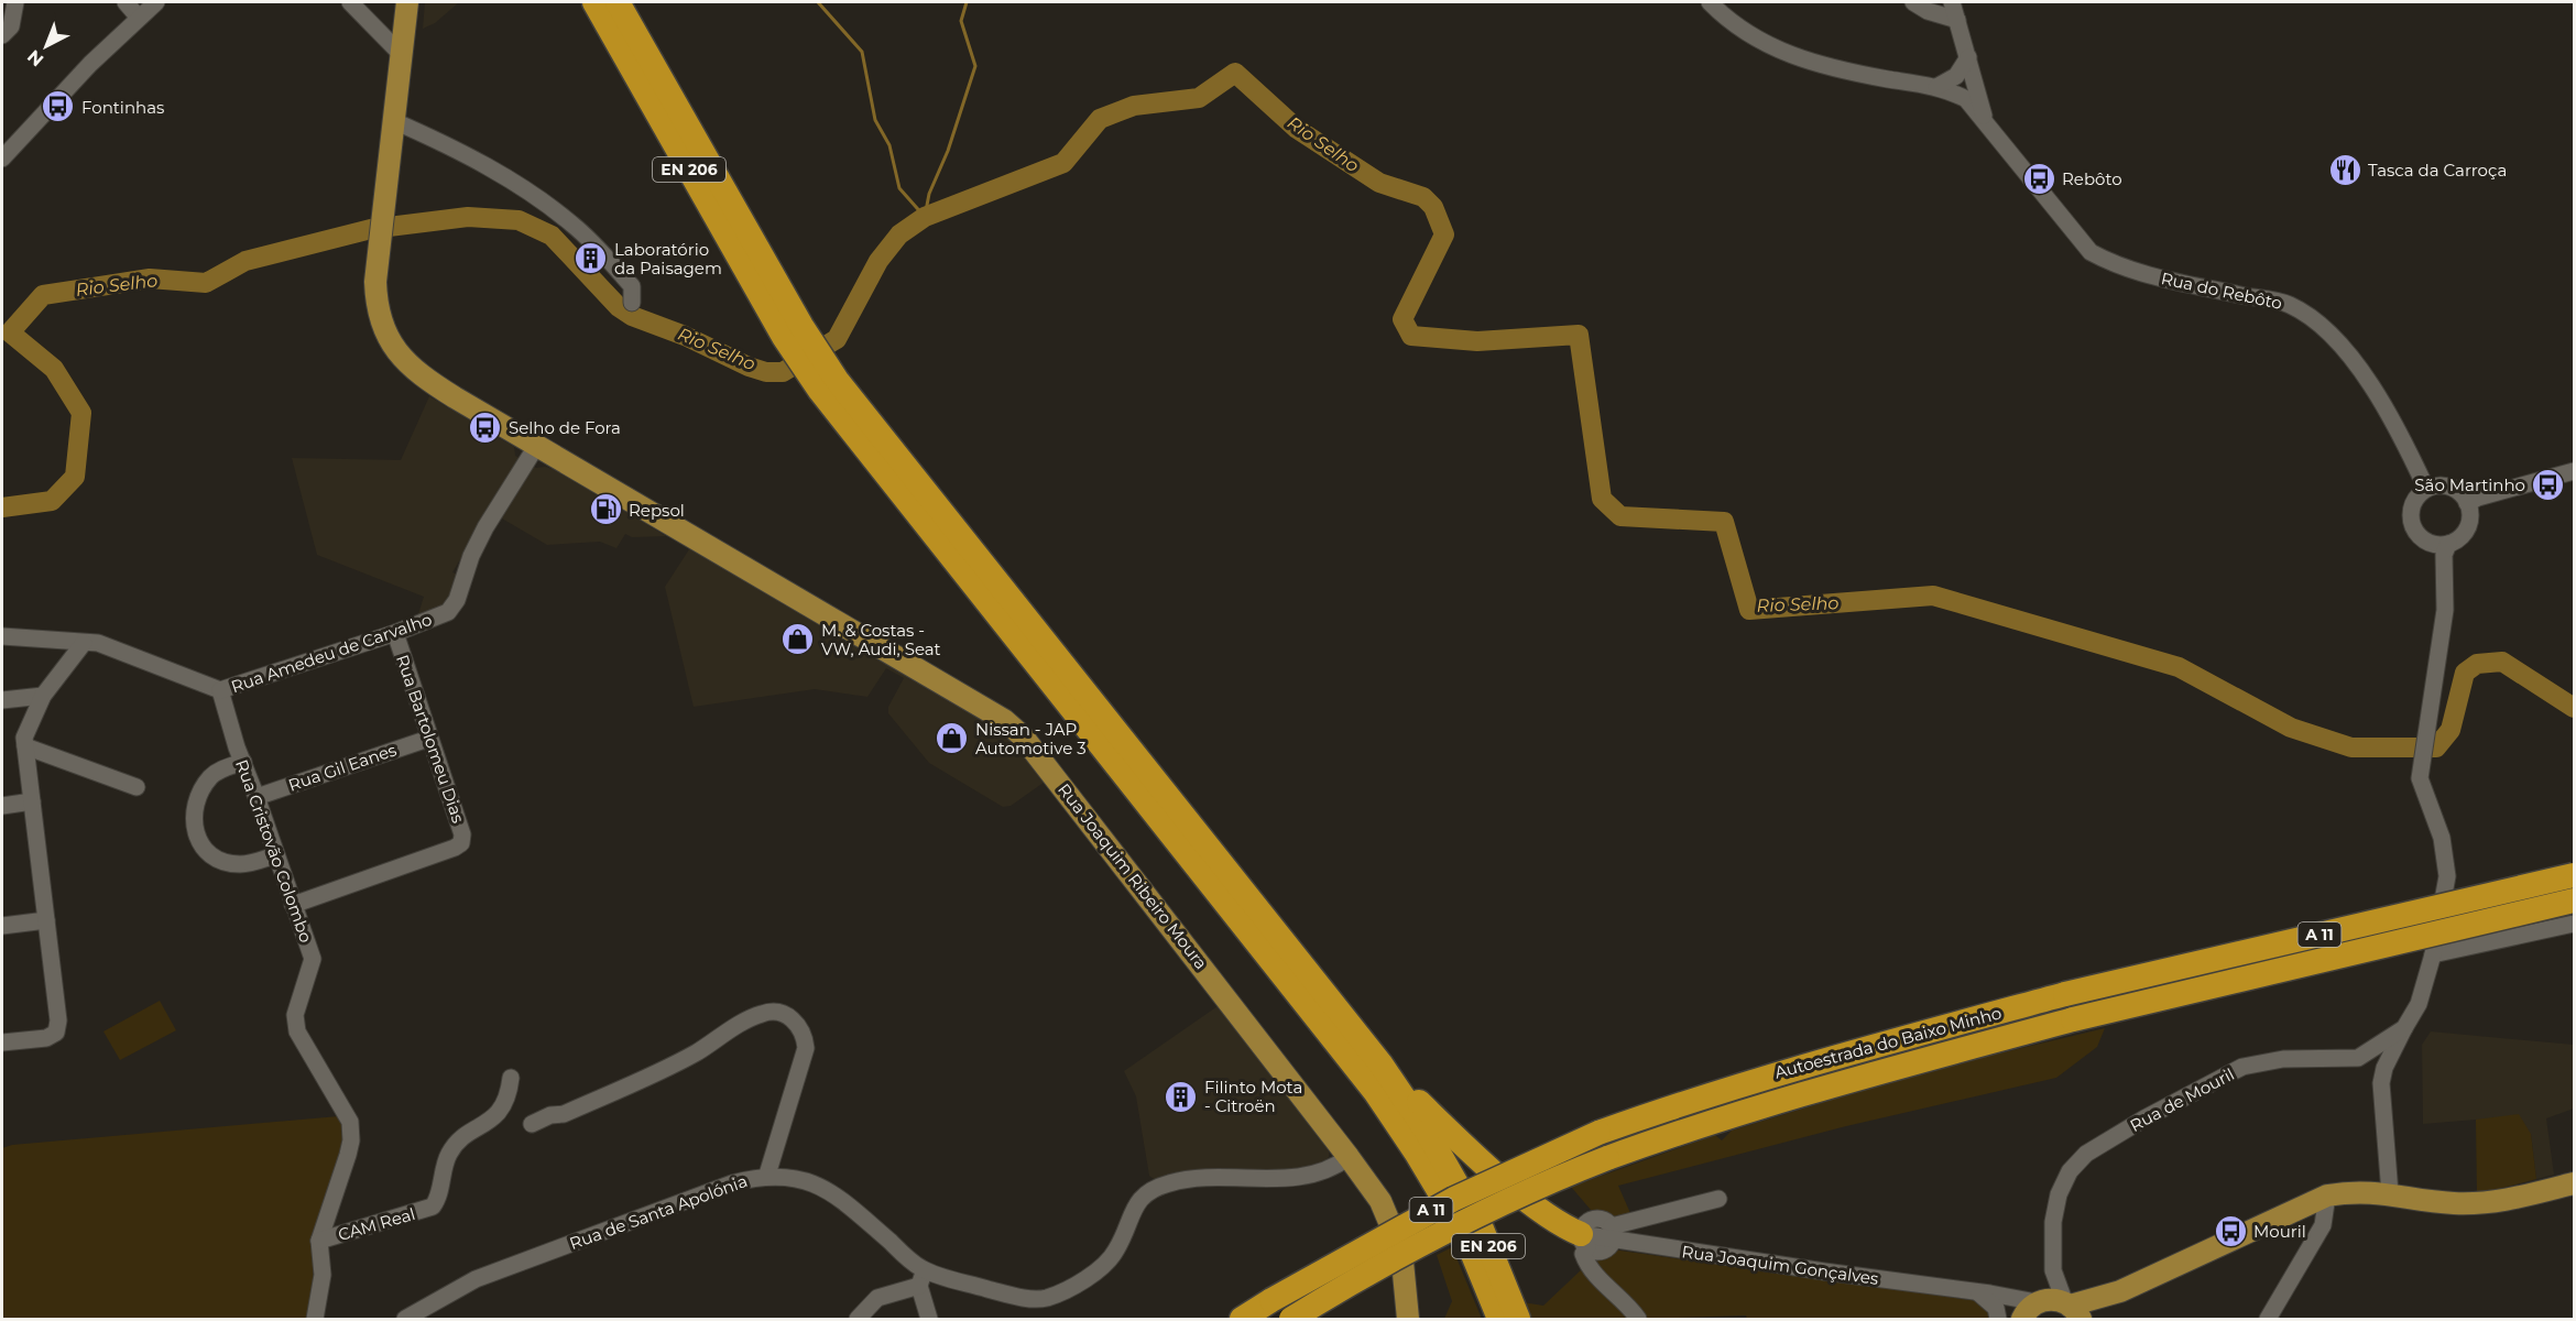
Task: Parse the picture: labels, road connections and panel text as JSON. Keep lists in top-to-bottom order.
{
  "streets": {
    "highway": ["EN 206", "A 11", "Autoestrada do Baixo Minho"],
    "main road": ["Rua Joaquim Ribeiro Moura"],
    "street": [
      "Rua do Rebôto",
      "Rua Amedeu de Carvalho",
      "Rua Bartolomeu Dias",
      "Rua Gil Eanes",
      "Rua Cristovão Colombo",
      "Rua de Mouril",
      "Rua de Santa Apolónia",
      "CAM Real",
      "Rua Joaquim Gonçalves"
    ]
  },
  "crossings": [
    ["EN 206", "A 11"],
    ["Rua do Rebôto", "Rua de Mouril"],
    ["Rua Amedeu de Carvalho", "Rua Bartolomeu Dias"],
    ["Rua Amedeu de Carvalho", "Rua Cristovão Colombo"],
    ["Rua Amedeu de Carvalho", "Rua Joaquim Ribeiro Moura"],
    ["Rua Bartolomeu Dias", "Rua Gil Eanes"],
    ["Rua Bartolomeu Dias", "Rua Cristovão Colombo"],
    ["Rua Gil Eanes", "Rua Cristovão Colombo"],
    ["Rua Cristovão Colombo", "CAM Real"],
    ["Rua Joaquim Ribeiro Moura", "Rua de Santa Apolónia"],
    ["Rua de Mouril", "Rua Joaquim Gonçalves"]
  ],
  "water": ["Rio Selho"],
  "places": {
    "bus stop": [
      "Fontinhas",
      "Rebôto",
      "Selho de Fora",
      "São Martinho",
      "Mouril"
    ],
    "restaurant": ["Tasca da Carroça"],
    "building": ["Laboratório da Paisagem", "Filinto Mota - Citroën"],
    "fuel station": ["Repsol"],
    "shop": ["M. & Costas - VW, Audi, Seat", "Nissan - JAP Automotive 3"]
  },
  "north": "bottom left"
}
